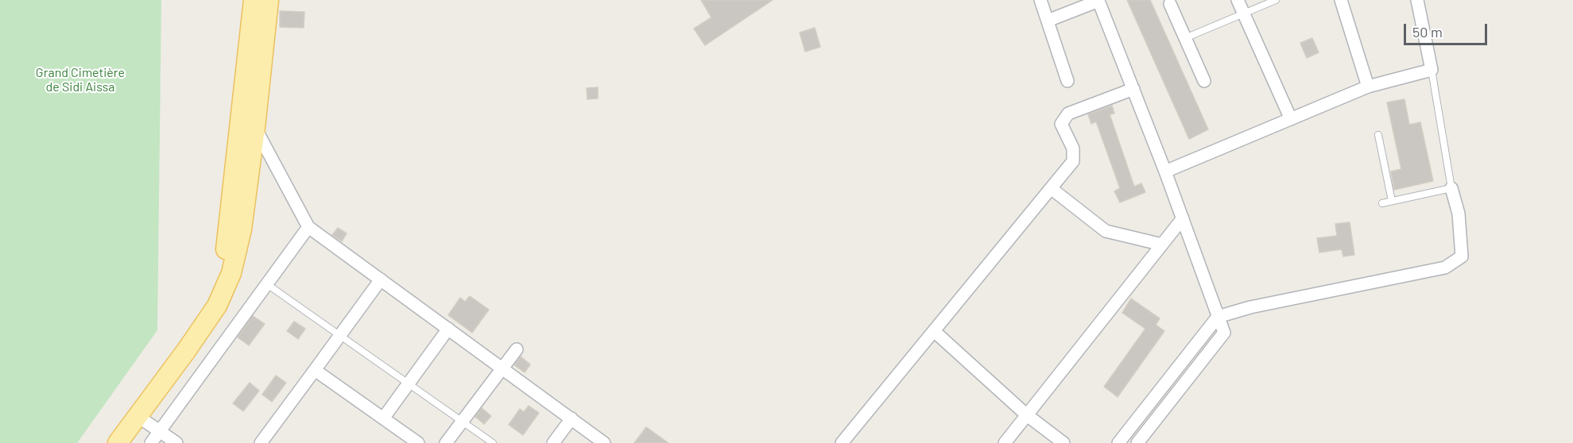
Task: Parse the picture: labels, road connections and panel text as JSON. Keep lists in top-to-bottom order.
{
  "parks": ["Grand Cimetière de Sidi Aissa"],
  "scale_bar": "50 m"
}
